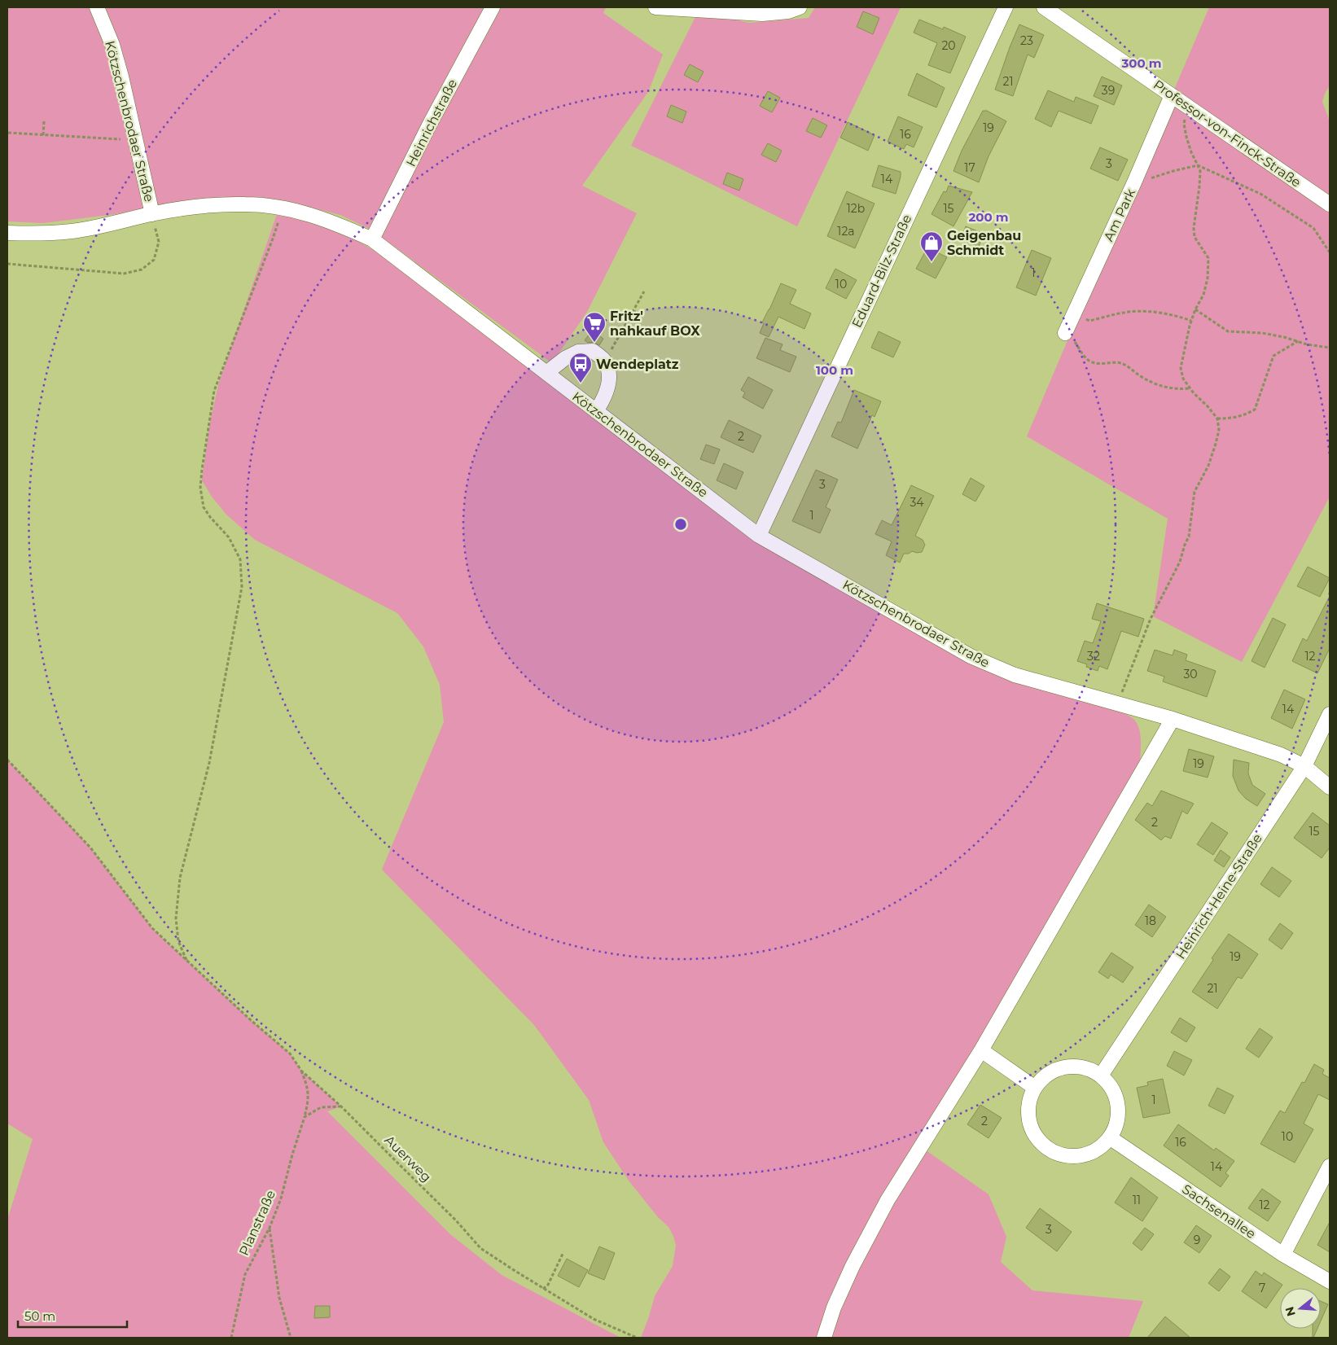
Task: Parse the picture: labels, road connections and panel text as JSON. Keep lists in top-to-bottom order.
{
  "streets": {
    "street": [
      "Kötzschenbrodaer Straße",
      "Heinrichstraße",
      "Professor-von-Finck-Straße",
      "Am Park",
      "Eduard-Bilz-Straße",
      "Heinrich-Heine-Straße",
      "Sachsenallee"
    ],
    "path": ["Auerweg", "Planstraße"]
  },
  "crossings": [
    ["Kötzschenbrodaer Straße", "Heinrichstraße"],
    ["Kötzschenbrodaer Straße", "Eduard-Bilz-Straße"],
    ["Kötzschenbrodaer Straße", "Heinrich-Heine-Straße"],
    ["Professor-von-Finck-Straße", "Am Park"],
    ["Heinrich-Heine-Straße", "Sachsenallee"],
    ["Auerweg", "Planstraße"]
  ],
  "places": {
    "shop": ["Geigenbau Schmidt"],
    "supermarket": ["Fritz' nahkauf BOX"],
    "bus stop": ["Wendeplatz"]
  },
  "house_numbers": [
    "23",
    "20",
    "21",
    "39",
    "19",
    "16",
    "3",
    "17",
    "14",
    "12b",
    "15",
    "12a",
    "1",
    "10",
    "2",
    "3",
    "34",
    "1",
    "32",
    "12",
    "30",
    "14",
    "19",
    "2",
    "15",
    "18",
    "19",
    "21",
    "1",
    "2",
    "10",
    "16",
    "14",
    "11",
    "12",
    "3",
    "9",
    "7"
  ],
  "scale_bar": "50 m",
  "north": "left",
  "rings": ["300 m", "200 m", "100 m"]
}
